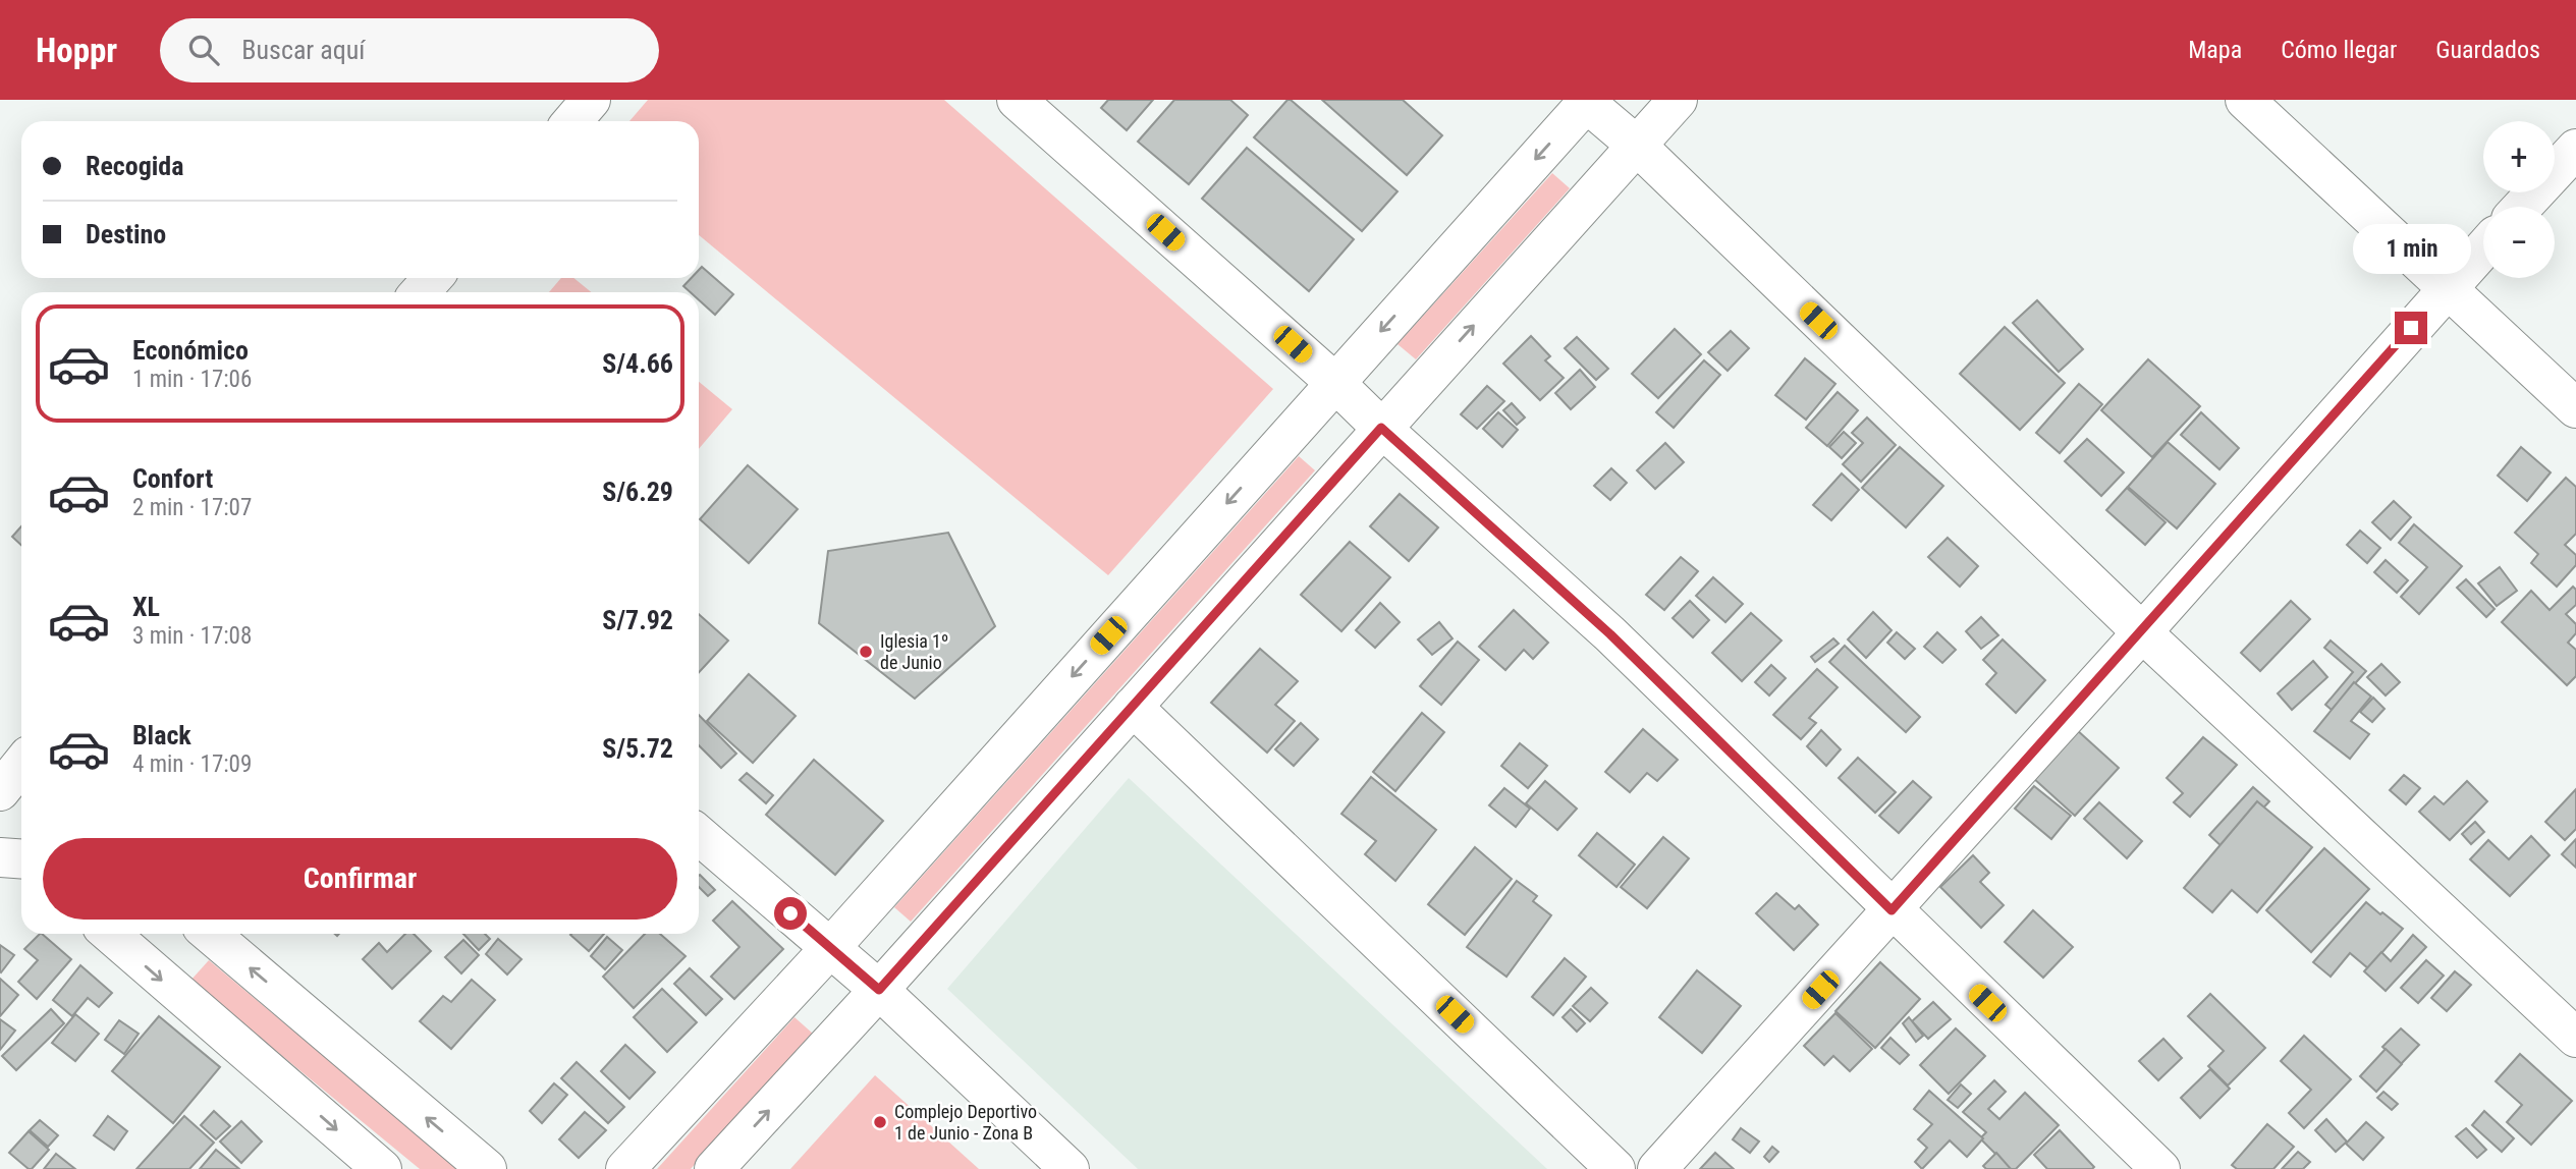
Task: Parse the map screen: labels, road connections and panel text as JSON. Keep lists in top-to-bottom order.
{
  "places": ["Iglesia 1º de Junio", "Complejo Deportivo 1 de Junio - Zona B"],
  "page": {
    "header": "Hoppr",
    "search": "Buscar aquí",
    "nav": ["Mapa", "Cómo llegar", "Guardados"],
    "map_buttons": ["+", "−"],
    "banner": ["Recogida", "Destino"],
    "bubble": "1 min",
    "list": [
      {
        "name": "Económico",
        "note": "1 min · 17:06",
        "value": "S/4.66"
      },
      {
        "name": "Confort",
        "note": "2 min · 17:07",
        "value": "S/6.29"
      },
      {
        "name": "XL",
        "note": "3 min · 17:08",
        "value": "S/7.92"
      },
      {
        "name": "Black",
        "note": "4 min · 17:09",
        "value": "S/5.72"
      }
    ],
    "buttons": "Confirmar"
  }
}
